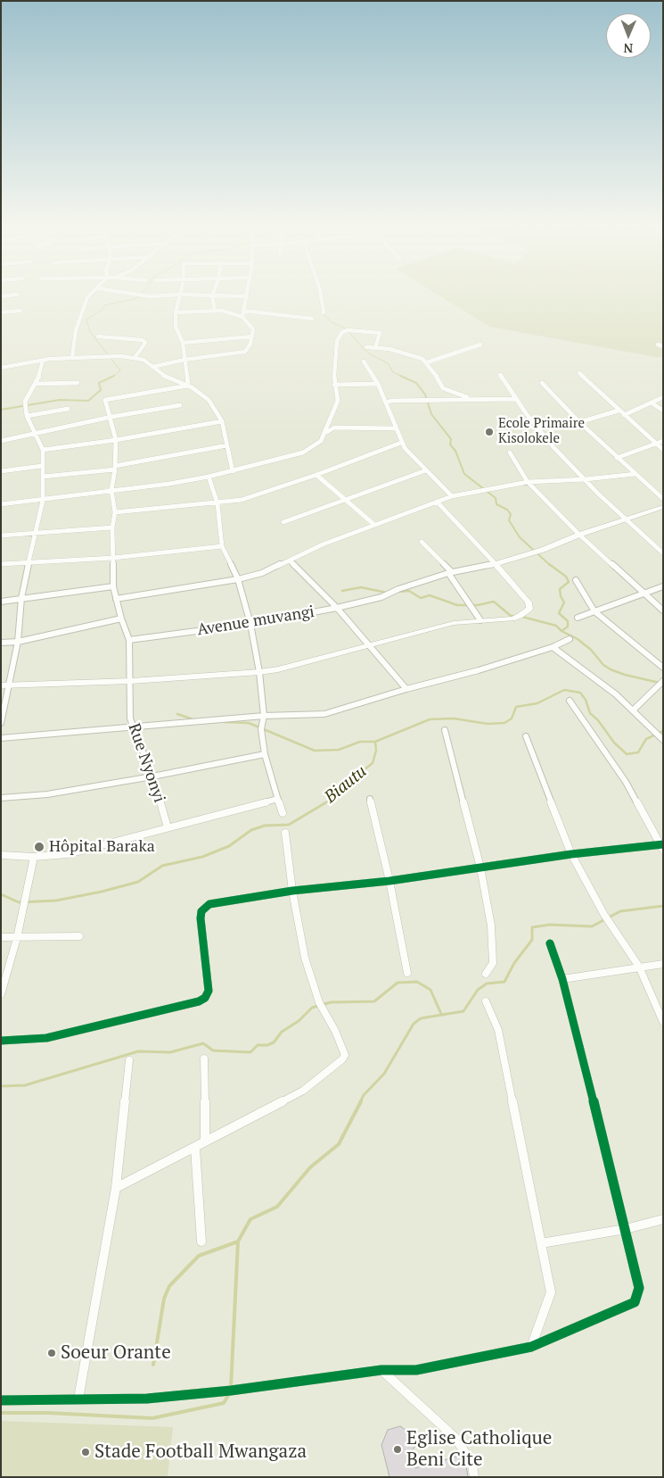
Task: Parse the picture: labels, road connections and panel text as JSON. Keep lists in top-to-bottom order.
{
  "streets": {
    "street": ["Avenue muvangi", "Rue Nyonyi"]
  },
  "crossings": [
    ["Avenue muvangi", "Rue Nyonyi"]
  ],
  "water": ["Biautu"],
  "places": [
    "Ecole Primaire Kisolokele",
    "Hôpital Baraka",
    "Soeur Orante",
    "Eglise Catholique Beni Cite",
    "Stade Football Mwangaza"
  ],
  "north": "bottom"
}
